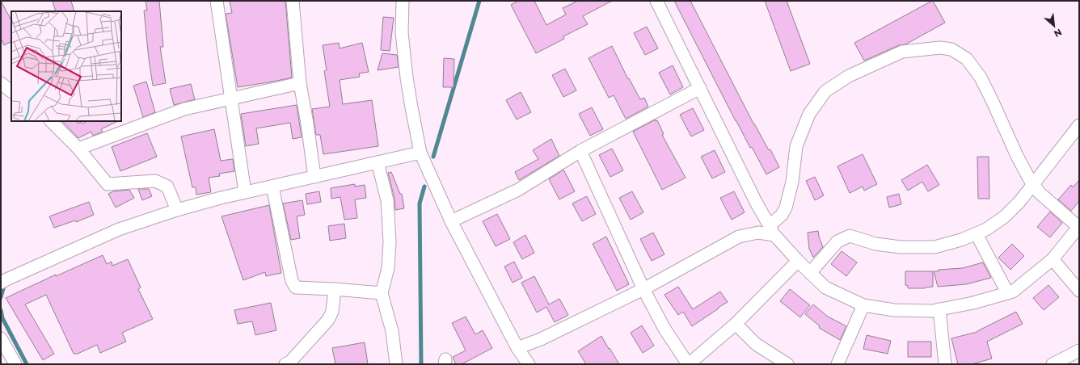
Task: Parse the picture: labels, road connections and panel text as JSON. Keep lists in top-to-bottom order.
{
  "north": "bottom right"
}
